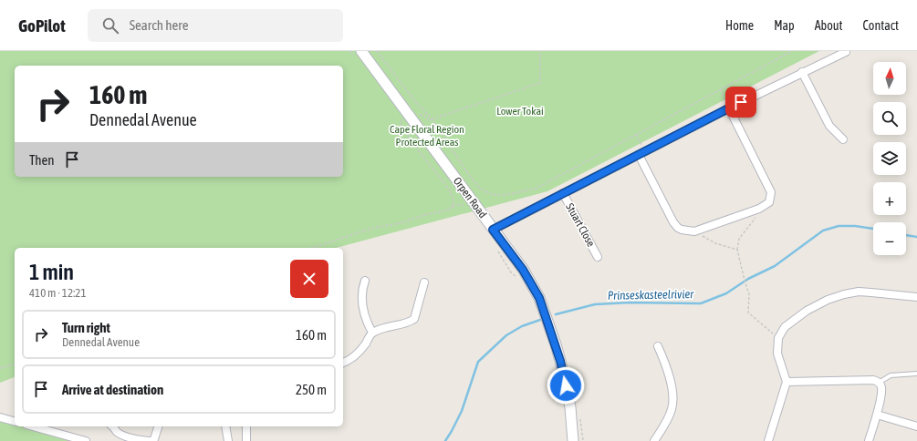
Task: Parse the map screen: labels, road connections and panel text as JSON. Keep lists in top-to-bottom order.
{
  "streets": {
    "main road": ["Orpen Road"],
    "street": ["Stuart Close"]
  },
  "water": ["Prinseskasteelrivier"],
  "parks": ["Lower Tokai", "Cape Floral Region Protected Areas"],
  "north": "top",
  "page": {
    "header": "GoPilot",
    "search": "Search here",
    "nav": [
      "Home",
      "Map",
      "About",
      "Contact"
    ],
    "map_buttons": ["+", "−"],
    "turn": ["160 m", "Dennedal Avenue"],
    "then": "Then",
    "heading": ["1 min", "410 m · 12:21"],
    "list": [
      {
        "name": "Turn right",
        "note": "Dennedal Avenue",
        "value": "160 m"
      },
      {
        "name": "Arrive at destination",
        "value": "250 m"
      }
    ]
  }
}
